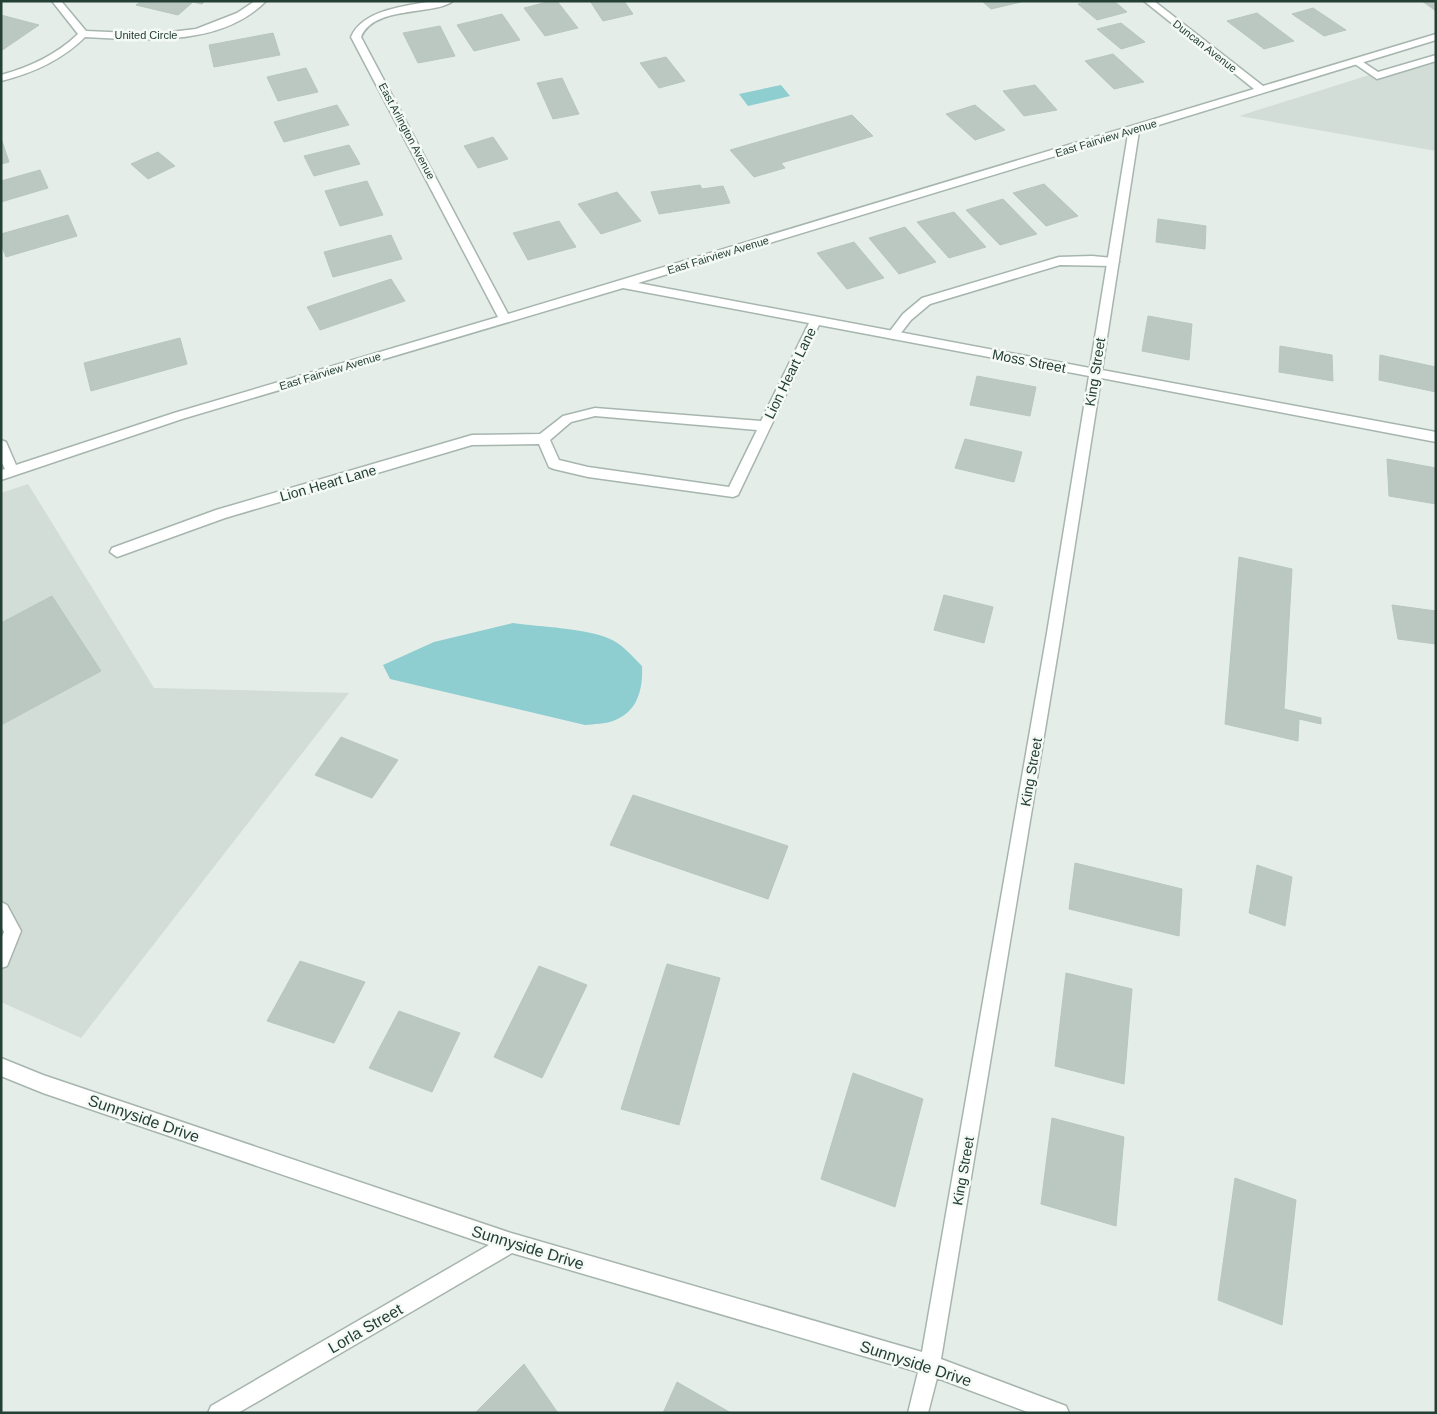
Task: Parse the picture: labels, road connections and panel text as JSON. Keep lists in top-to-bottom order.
{
  "streets": {
    "street": [
      "United Circle",
      "Duncan Avenue",
      "East Arlington Avenue",
      "East Fairview Avenue",
      "Moss Street",
      "King Street",
      "Lion Heart Lane",
      "Sunnyside Drive",
      "Lorla Street"
    ]
  },
  "crossings": [
    ["Duncan Avenue", "East Fairview Avenue"],
    ["East Arlington Avenue", "East Fairview Avenue"],
    ["East Fairview Avenue", "Moss Street"],
    ["East Fairview Avenue", "King Street"],
    ["Moss Street", "King Street"],
    ["Moss Street", "Lion Heart Lane"],
    ["King Street", "Sunnyside Drive"],
    ["Sunnyside Drive", "Lorla Street"]
  ]
}
